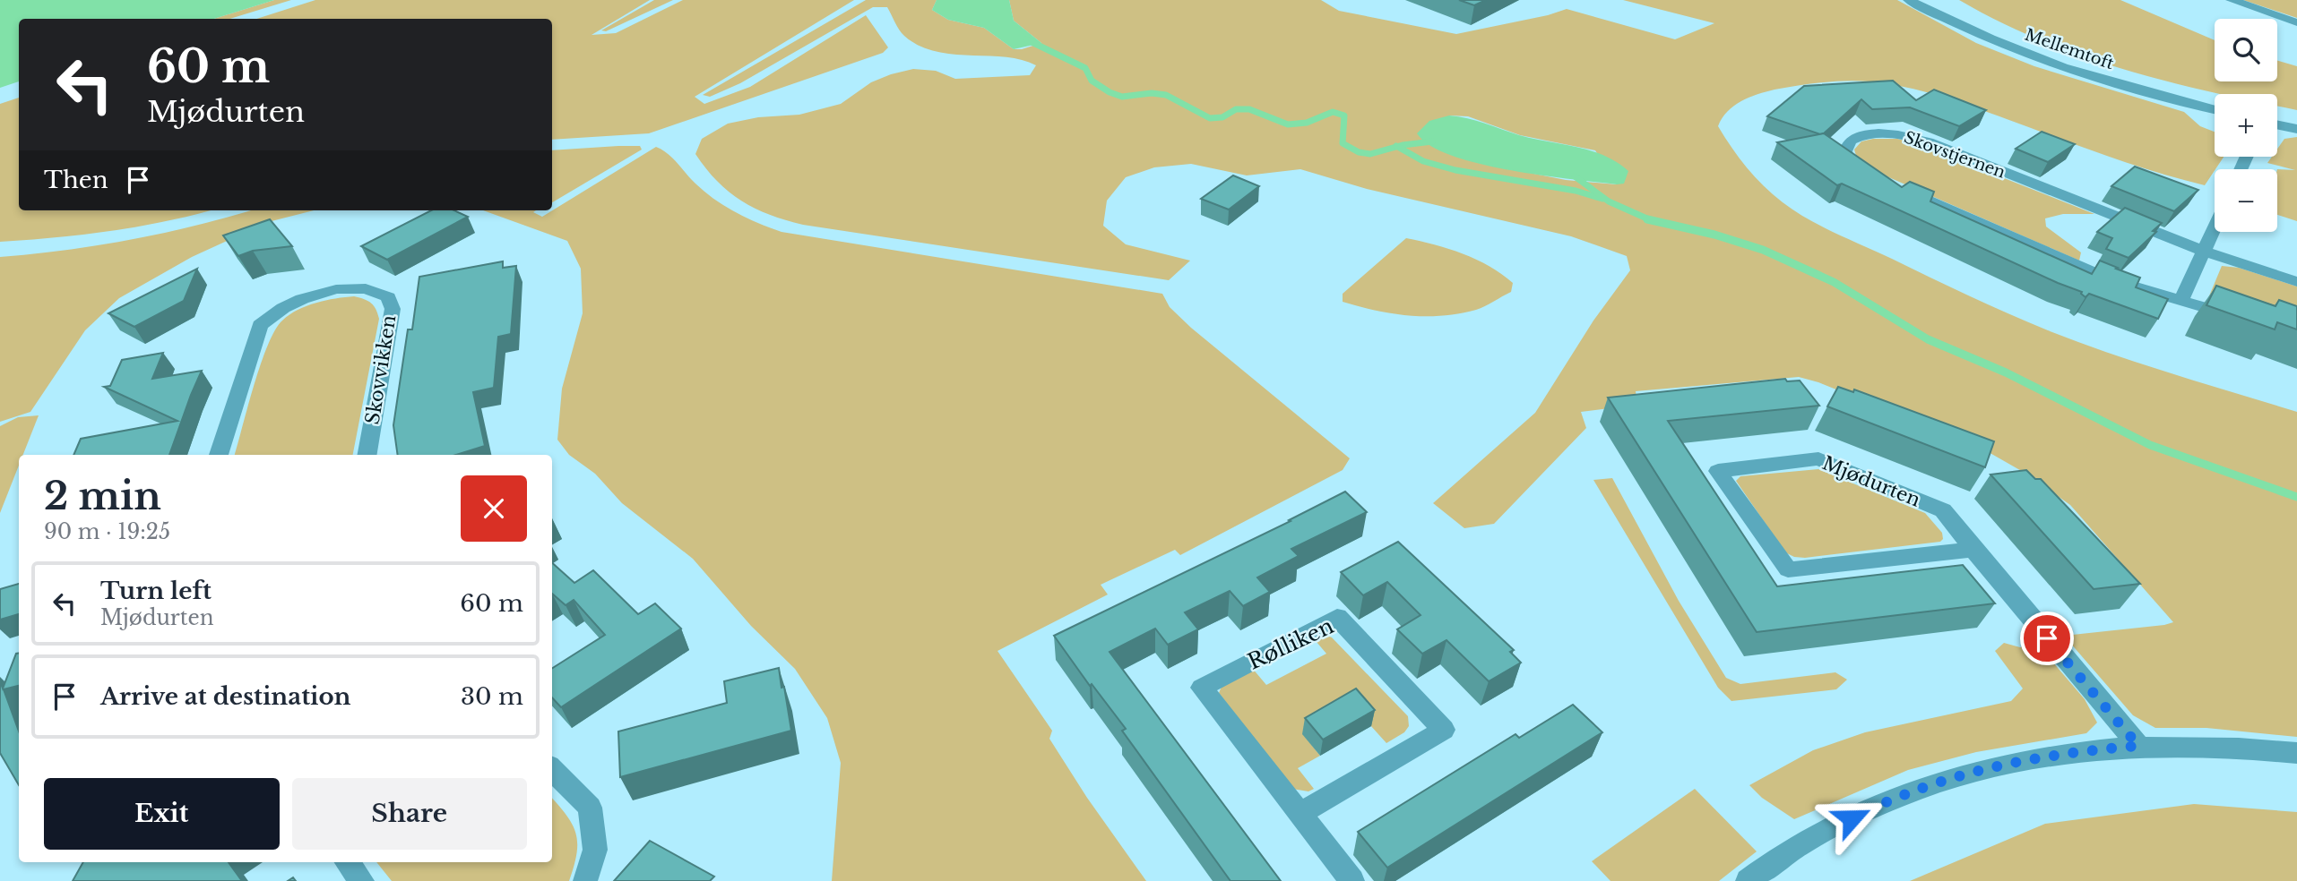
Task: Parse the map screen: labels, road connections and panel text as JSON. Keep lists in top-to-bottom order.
{
  "streets": {
    "street": [
      "Mellemtoft",
      "Skovstjernen",
      "Skovvikken",
      "Mjødurten",
      "Rølliken"
    ]
  },
  "page": {
    "map_buttons": ["+", "−"],
    "turn": ["60 m", "Mjødurten"],
    "then": "Then",
    "heading": ["2 min", "90 m · 19:25"],
    "list": [
      {
        "name": "Turn left",
        "note": "Mjødurten",
        "value": "60 m"
      },
      {
        "name": "Arrive at destination",
        "value": "30 m"
      }
    ],
    "buttons": ["Exit", "Share"]
  }
}
